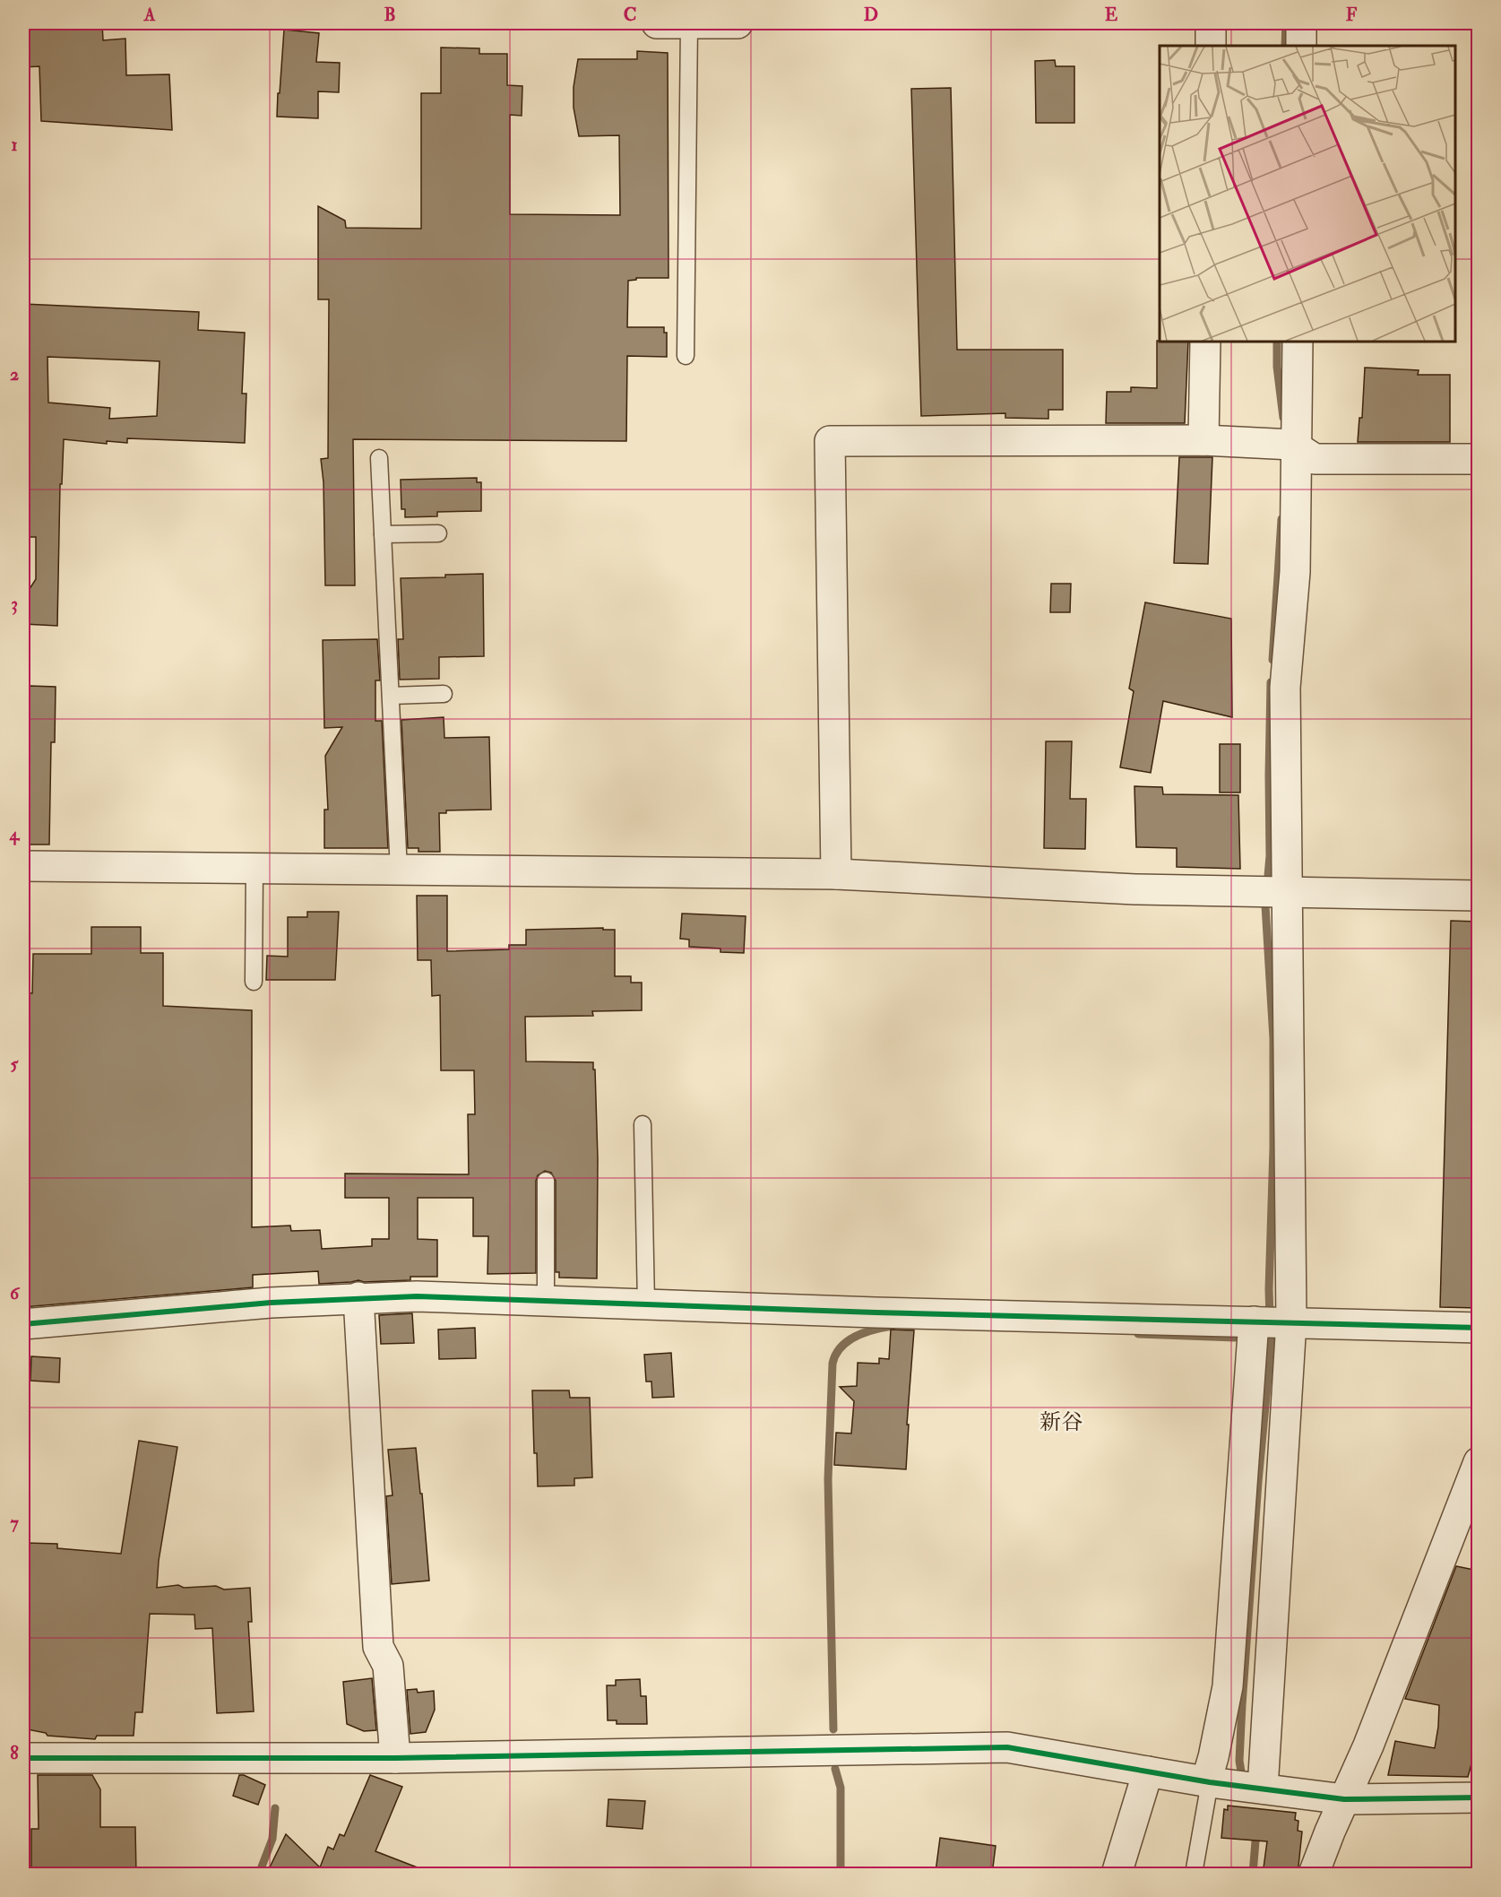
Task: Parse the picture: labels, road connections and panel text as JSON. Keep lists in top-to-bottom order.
{
  "districts": ["新谷"],
  "grid": {
    "columns": [
      "A",
      "B",
      "C",
      "D",
      "E",
      "F"
    ],
    "rows": [
      "1",
      "2",
      "3",
      "4",
      "5",
      "6",
      "7",
      "8"
    ]
  }
}
